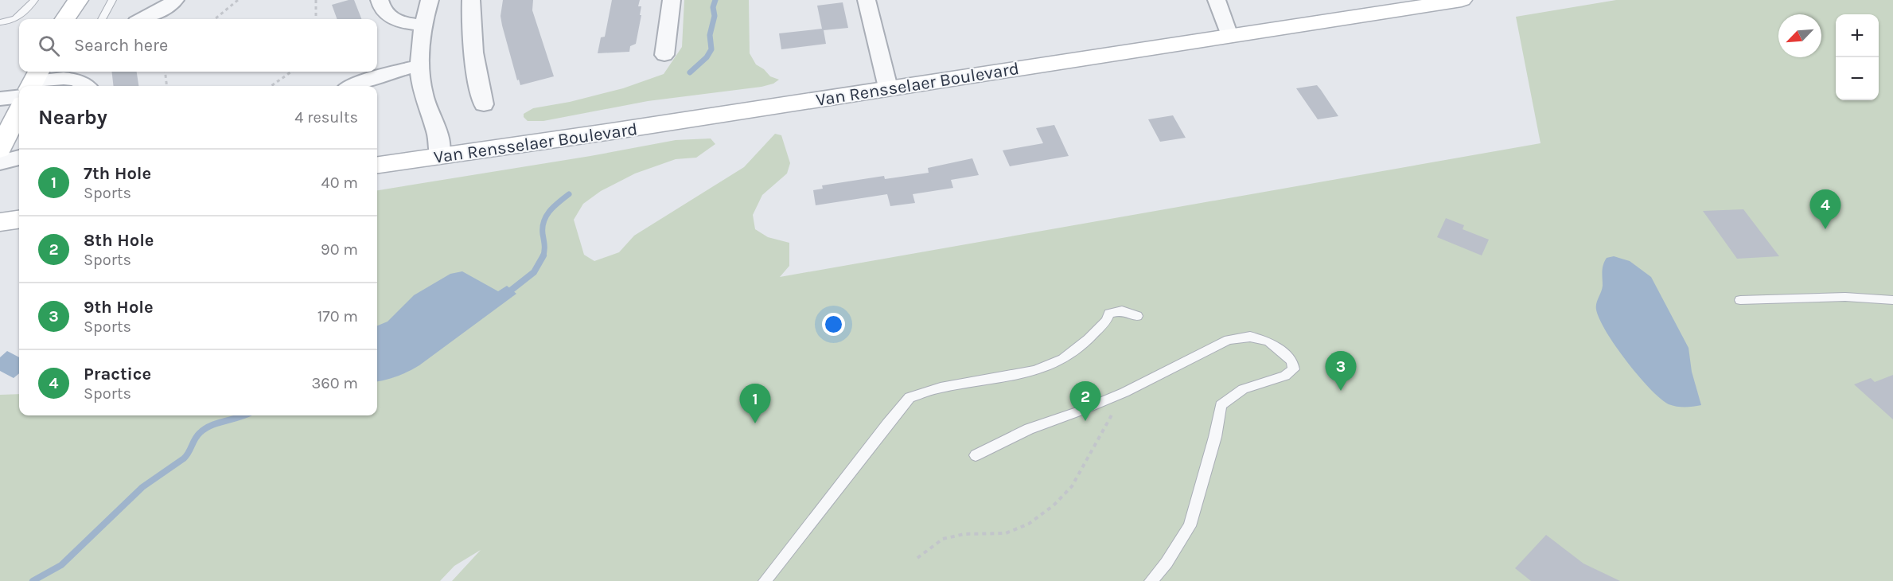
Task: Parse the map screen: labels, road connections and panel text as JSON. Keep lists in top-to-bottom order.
{
  "streets": {
    "main road": ["Van Rensselaer Boulevard"]
  },
  "north": "bottom left",
  "page": {
    "map_buttons": ["+", "−"],
    "search": "Search here",
    "heading": ["Nearby", "4 results"],
    "list": [
      {
        "mark": "1",
        "name": "7th Hole",
        "note": "Sports",
        "value": "40 m"
      },
      {
        "mark": "2",
        "name": "8th Hole",
        "note": "Sports",
        "value": "90 m"
      },
      {
        "mark": "3",
        "name": "9th Hole",
        "note": "Sports",
        "value": "170 m"
      },
      {
        "mark": "4",
        "name": "Practice",
        "note": "Sports",
        "value": "360 m"
      }
    ],
    "pins": [
      "4",
      "3",
      "2",
      "1"
    ]
  }
}
